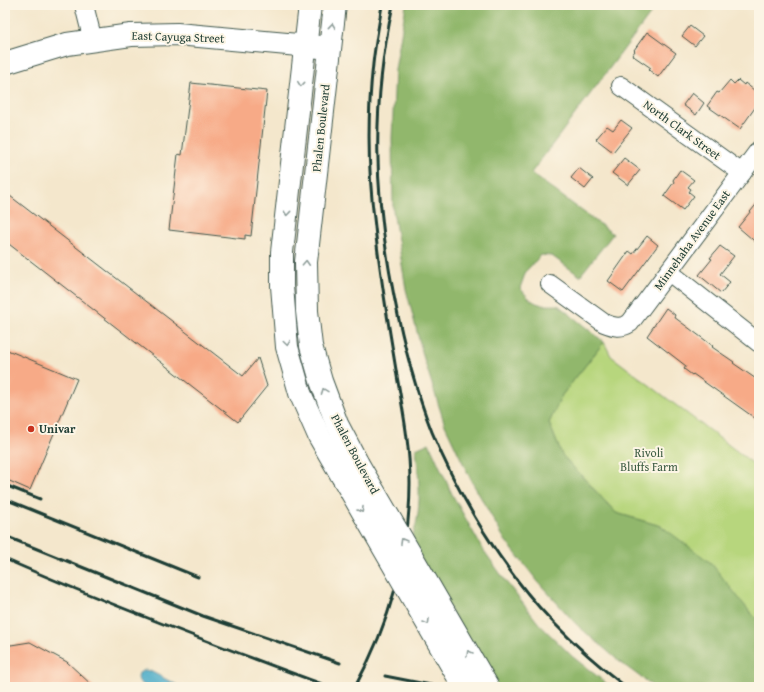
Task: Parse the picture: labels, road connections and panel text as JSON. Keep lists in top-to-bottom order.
{
  "streets": {
    "main road": ["East Cayuga Street", "Phalen Boulevard"],
    "street": ["North Clark Street", "Minnehaha Avenue East"]
  },
  "crossings": [
    ["East Cayuga Street", "Phalen Boulevard"],
    ["North Clark Street", "Minnehaha Avenue East"]
  ],
  "parks": ["Rivoli Bluffs Farm"],
  "places": ["Univar"]
}
